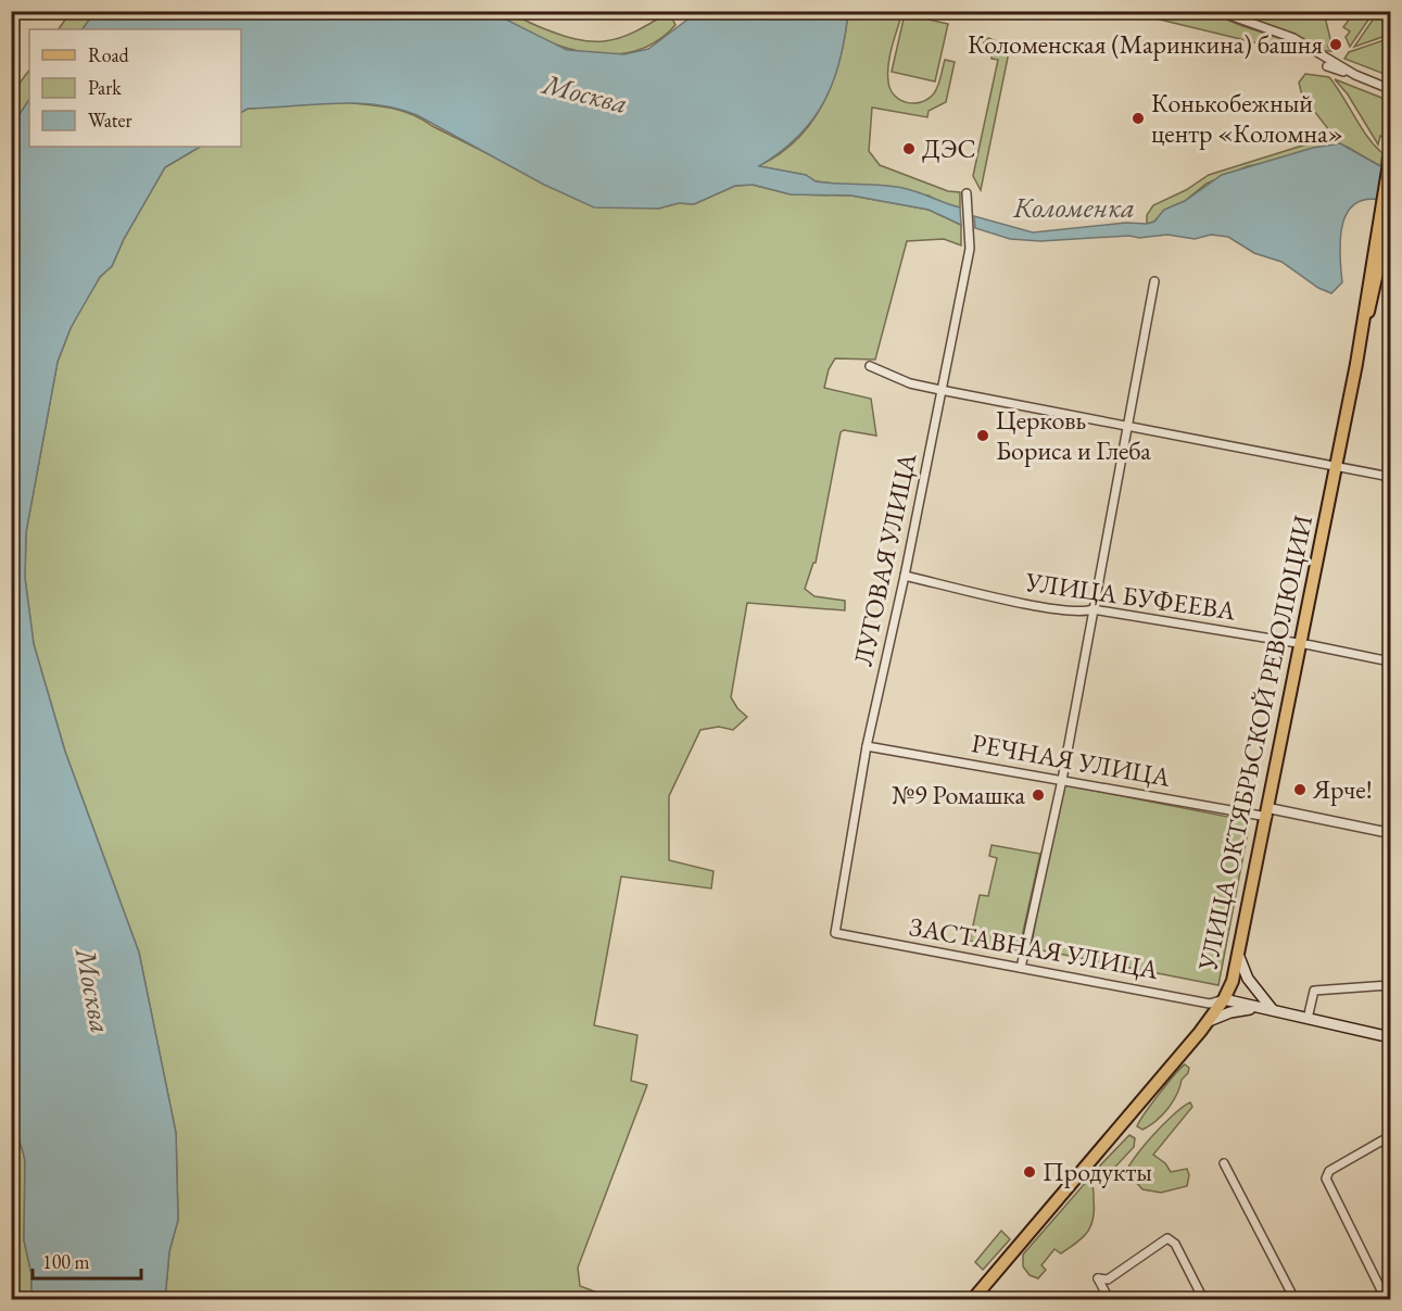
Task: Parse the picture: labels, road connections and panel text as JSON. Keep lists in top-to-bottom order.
{
  "streets": {
    "main road": ["УЛИЦА ОКТЯБРЬСКОЙ РЕВОЛЮЦИИ"],
    "street": [
      "ЛУГОВАЯ УЛИЦА",
      "УЛИЦА БУФЕЕВА",
      "РЕЧНАЯ УЛИЦА",
      "ЗАСТАВНАЯ УЛИЦА"
    ]
  },
  "crossings": [
    ["ЛУГОВАЯ УЛИЦА", "УЛИЦА БУФЕЕВА"],
    ["ЛУГОВАЯ УЛИЦА", "РЕЧНАЯ УЛИЦА"],
    ["ЛУГОВАЯ УЛИЦА", "ЗАСТАВНАЯ УЛИЦА"],
    ["УЛИЦА БУФЕЕВА", "УЛИЦА ОКТЯБРЬСКОЙ РЕВОЛЮЦИИ"],
    ["УЛИЦА ОКТЯБРЬСКОЙ РЕВОЛЮЦИИ", "РЕЧНАЯ УЛИЦА"],
    ["УЛИЦА ОКТЯБРЬСКОЙ РЕВОЛЮЦИИ", "ЗАСТАВНАЯ УЛИЦА"]
  ],
  "water": ["Москва", "Коломенка"],
  "places": [
    "Коломенская (Маринкина) башня",
    "Конькобежный центр «Коломна»",
    "ДЭС",
    "Церковь Бориса и Глеба",
    "Ярче!",
    "№9 Ромашка",
    "Продукты"
  ],
  "legend": ["Road", "Park", "Water"],
  "scale_bar": "100 m"
}
